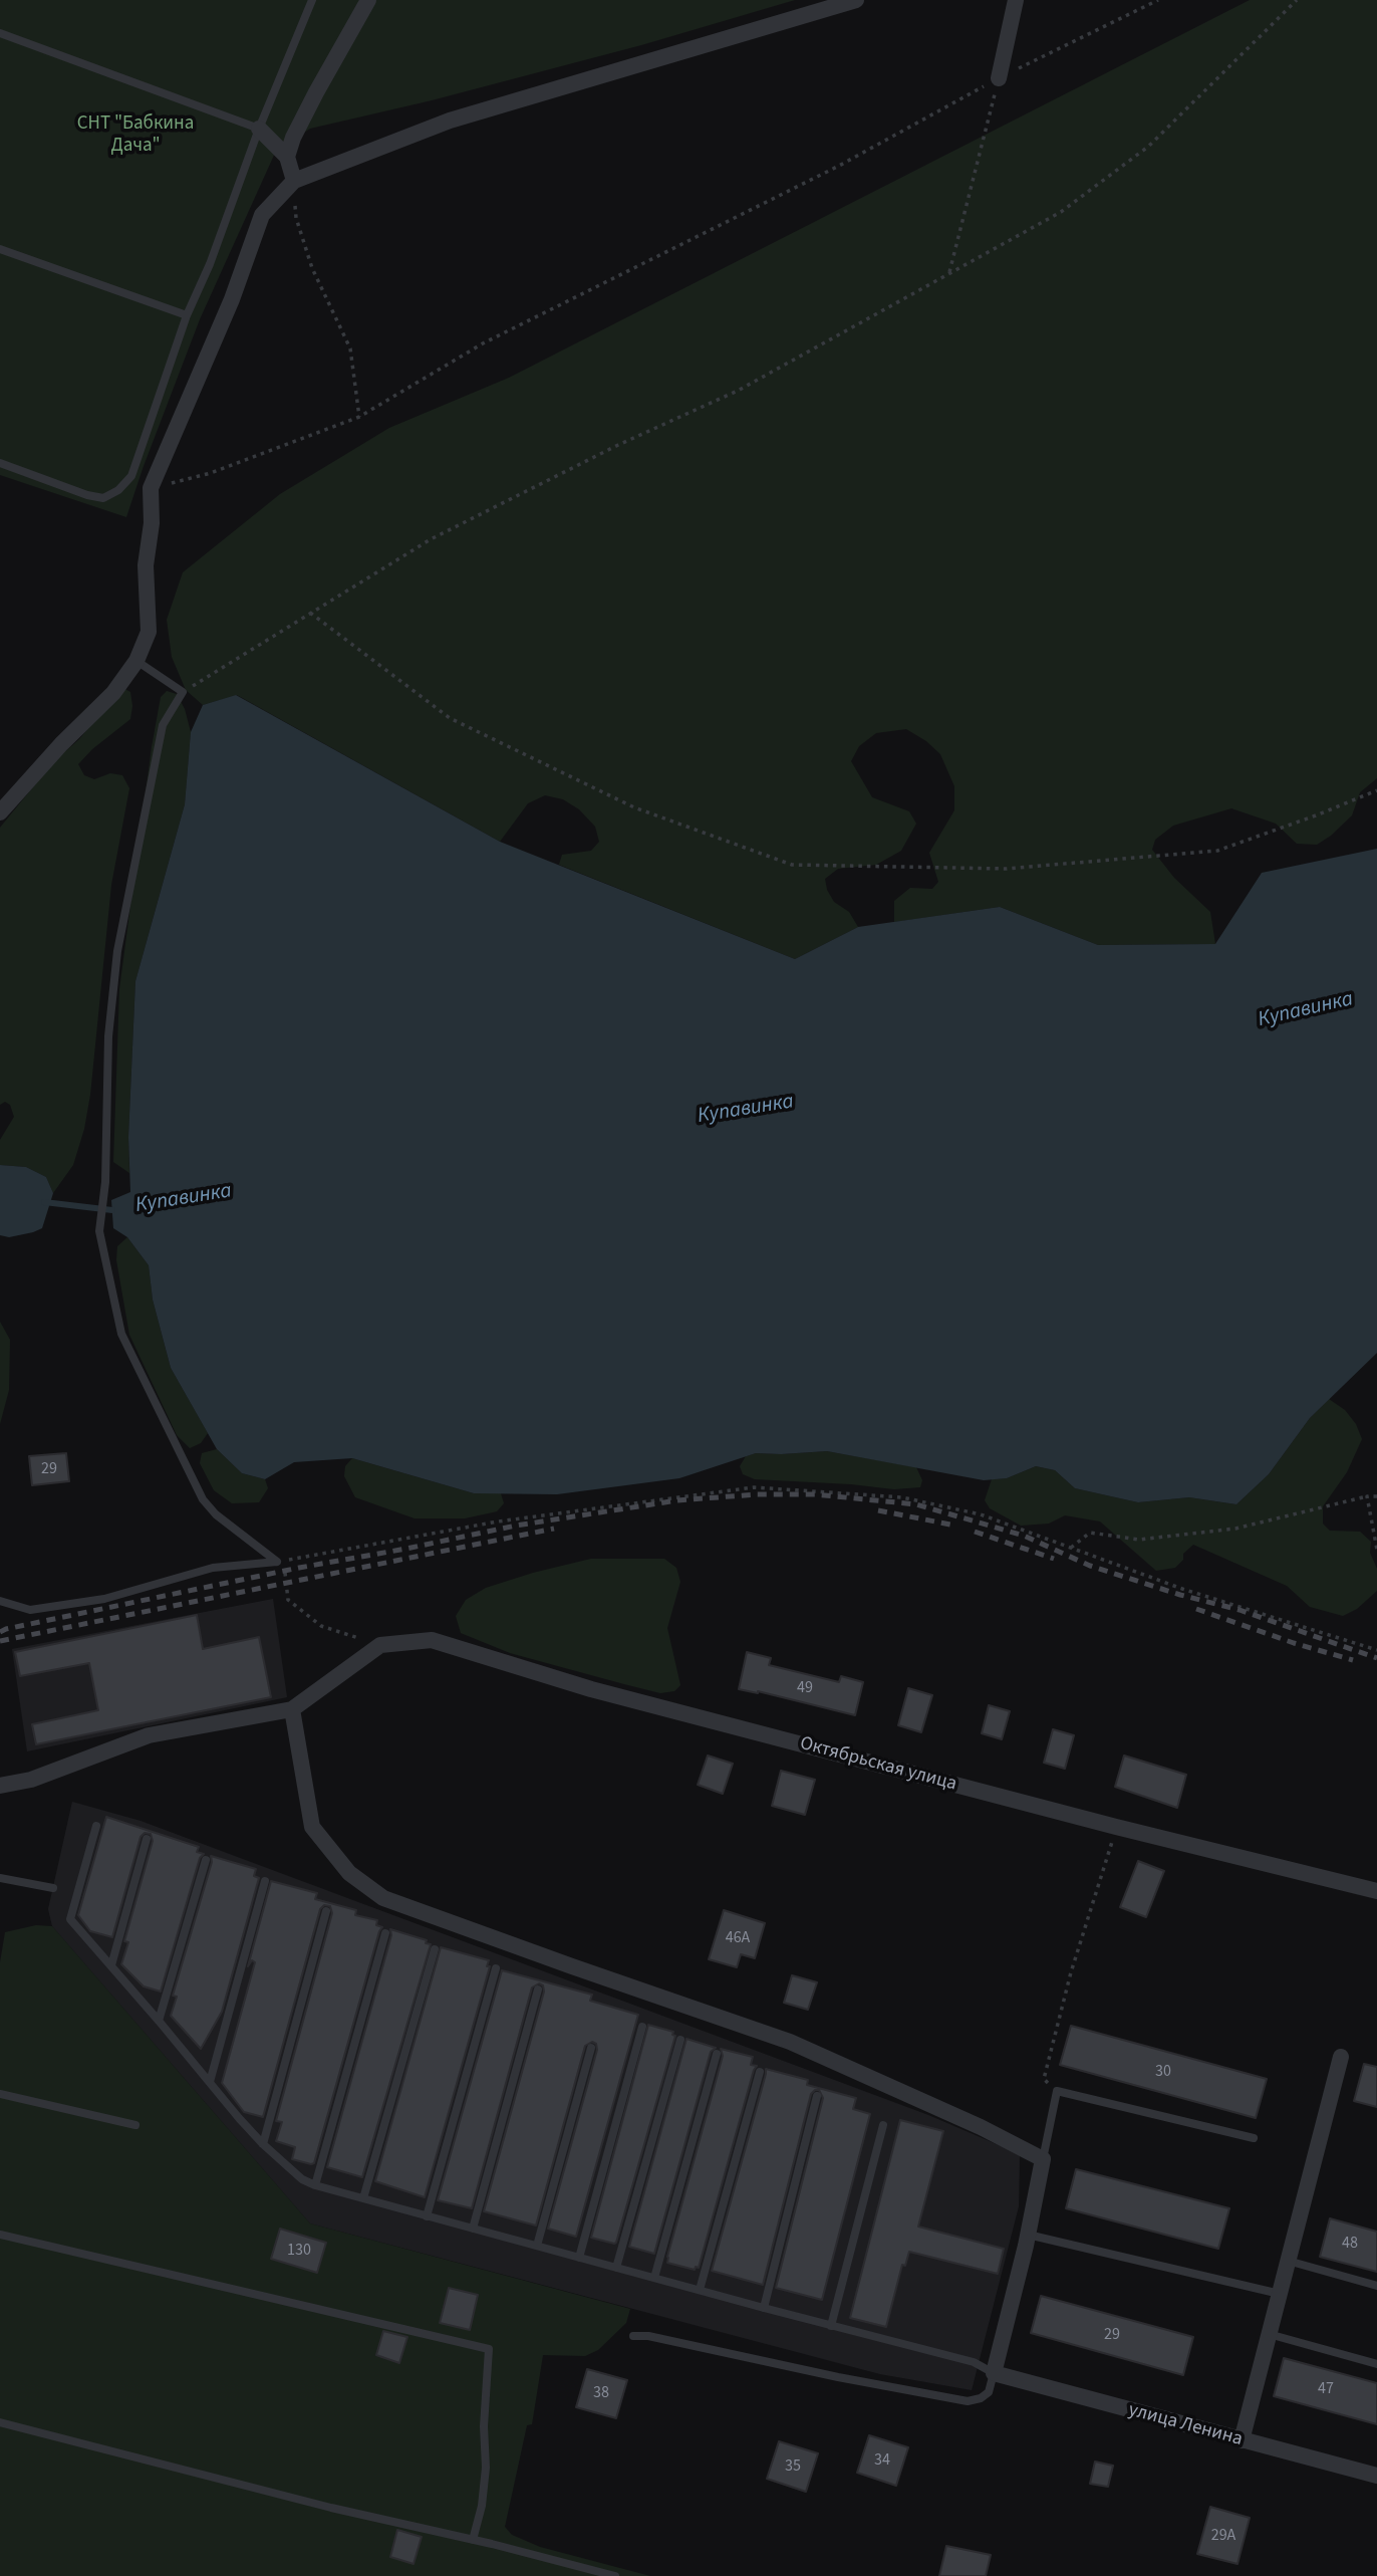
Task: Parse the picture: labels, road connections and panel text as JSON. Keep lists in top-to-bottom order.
{
  "streets": {
    "street": ["Октябрьская улица", "улица Ленина"]
  },
  "water": ["Купавинка"],
  "parks": ["СНТ \"Бабкина Дача\""],
  "house_numbers": [
    "29",
    "49",
    "46А",
    "30",
    "48",
    "130",
    "29",
    "47",
    "38",
    "34",
    "35",
    "29А"
  ]
}
